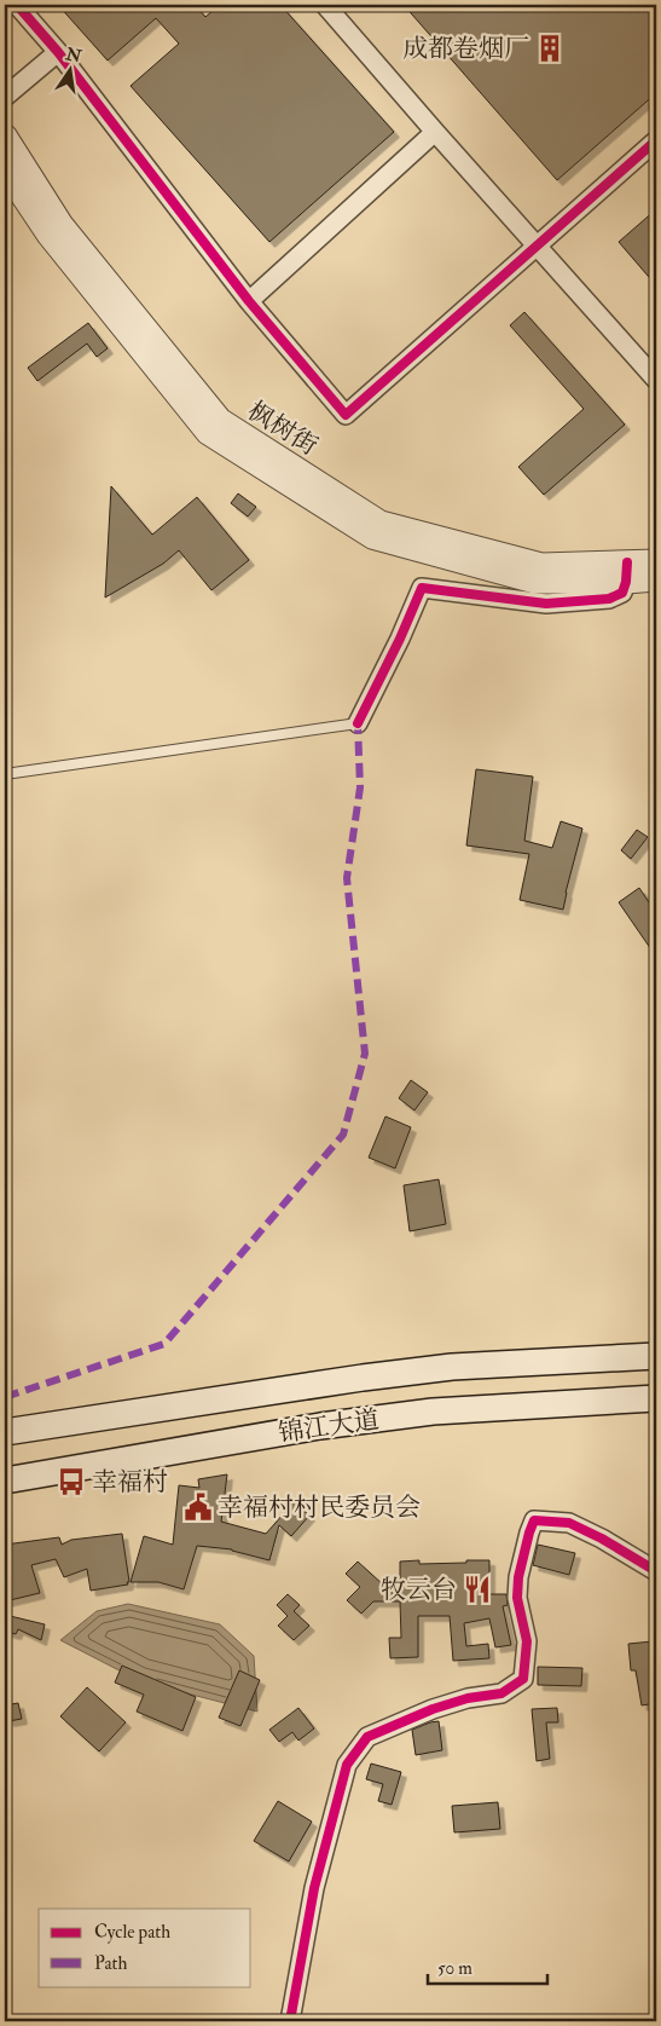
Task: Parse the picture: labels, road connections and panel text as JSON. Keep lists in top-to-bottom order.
{
  "streets": {
    "main road": ["锦江大道"],
    "street": ["枫树街"]
  },
  "places": {
    "building": ["成都卷烟厂"],
    "bus stop": ["幸福村"],
    "public building": ["幸福村村民委员会"],
    "restaurant": ["牧云台"]
  },
  "legend": ["Cycle path", "Path"],
  "scale_bar": "50 m",
  "north": "top"
}
